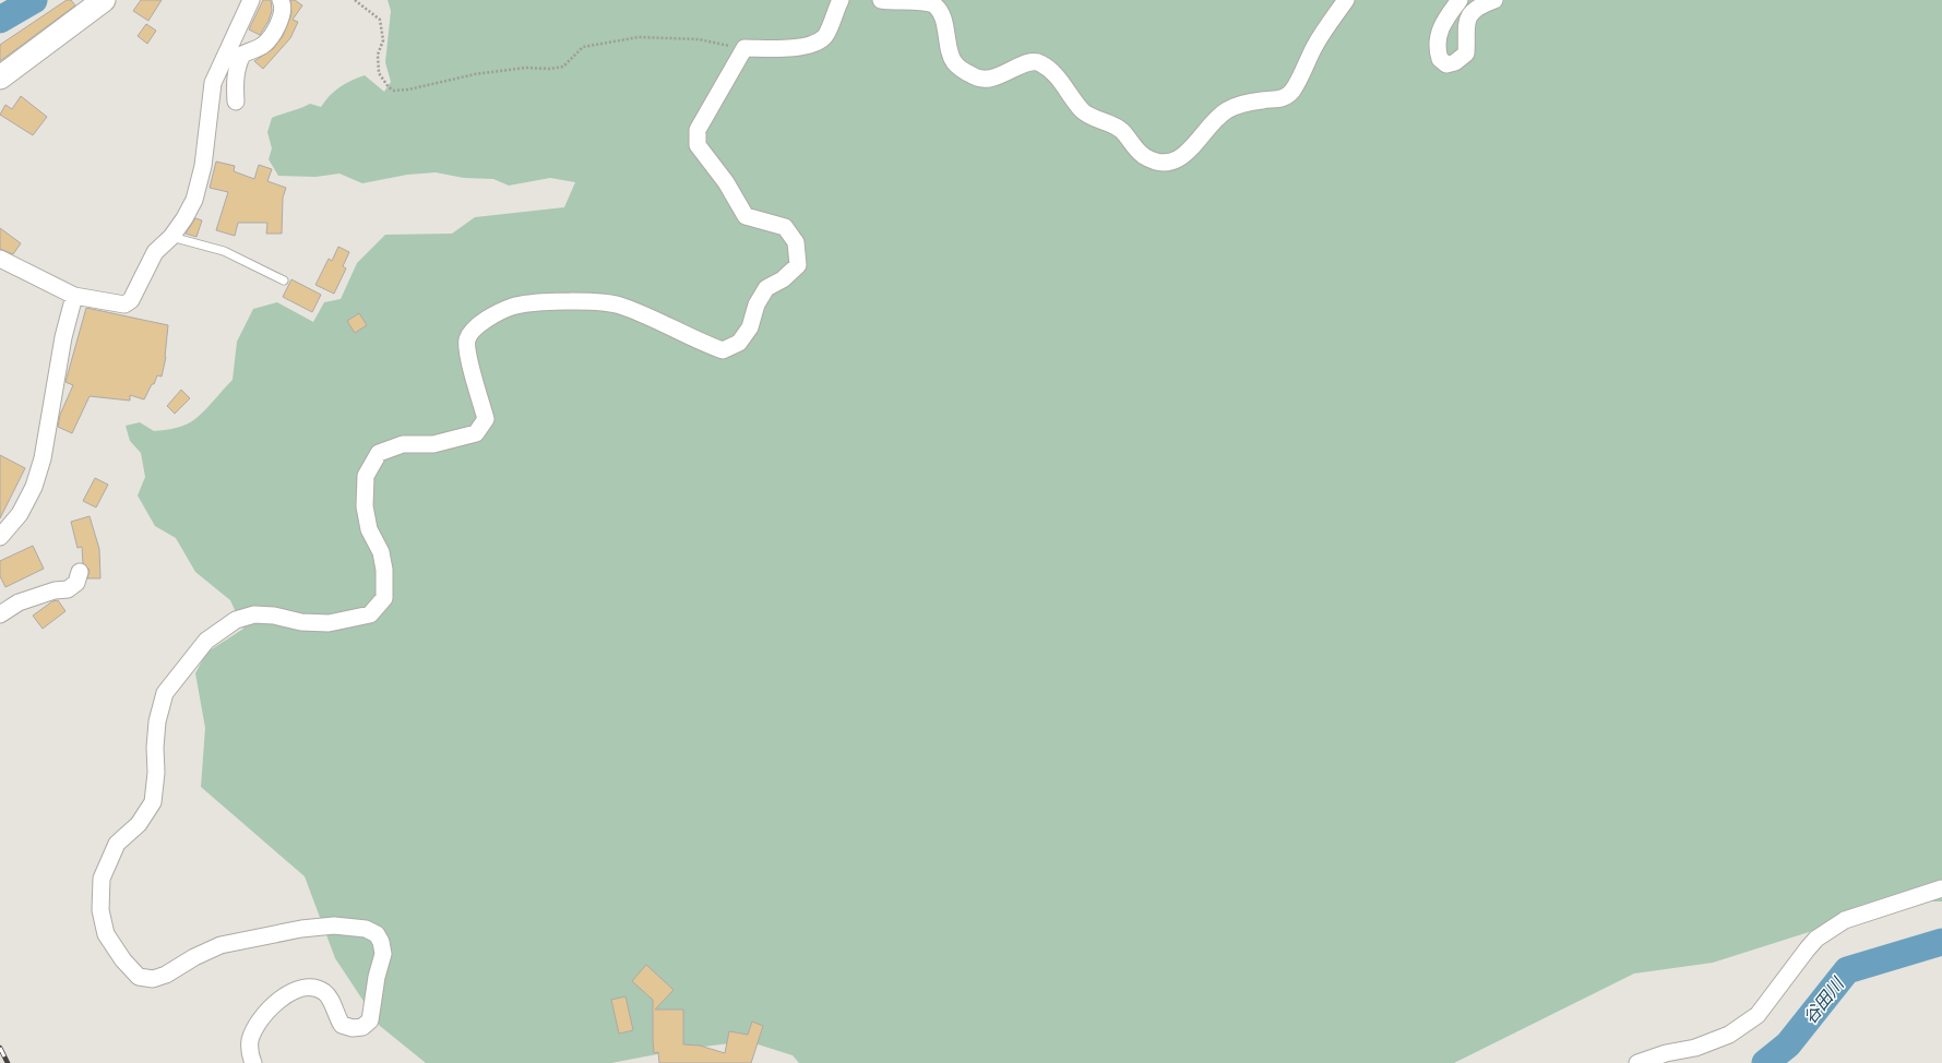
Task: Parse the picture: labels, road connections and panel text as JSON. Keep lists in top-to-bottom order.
{
  "water": ["谷田川"]
}
